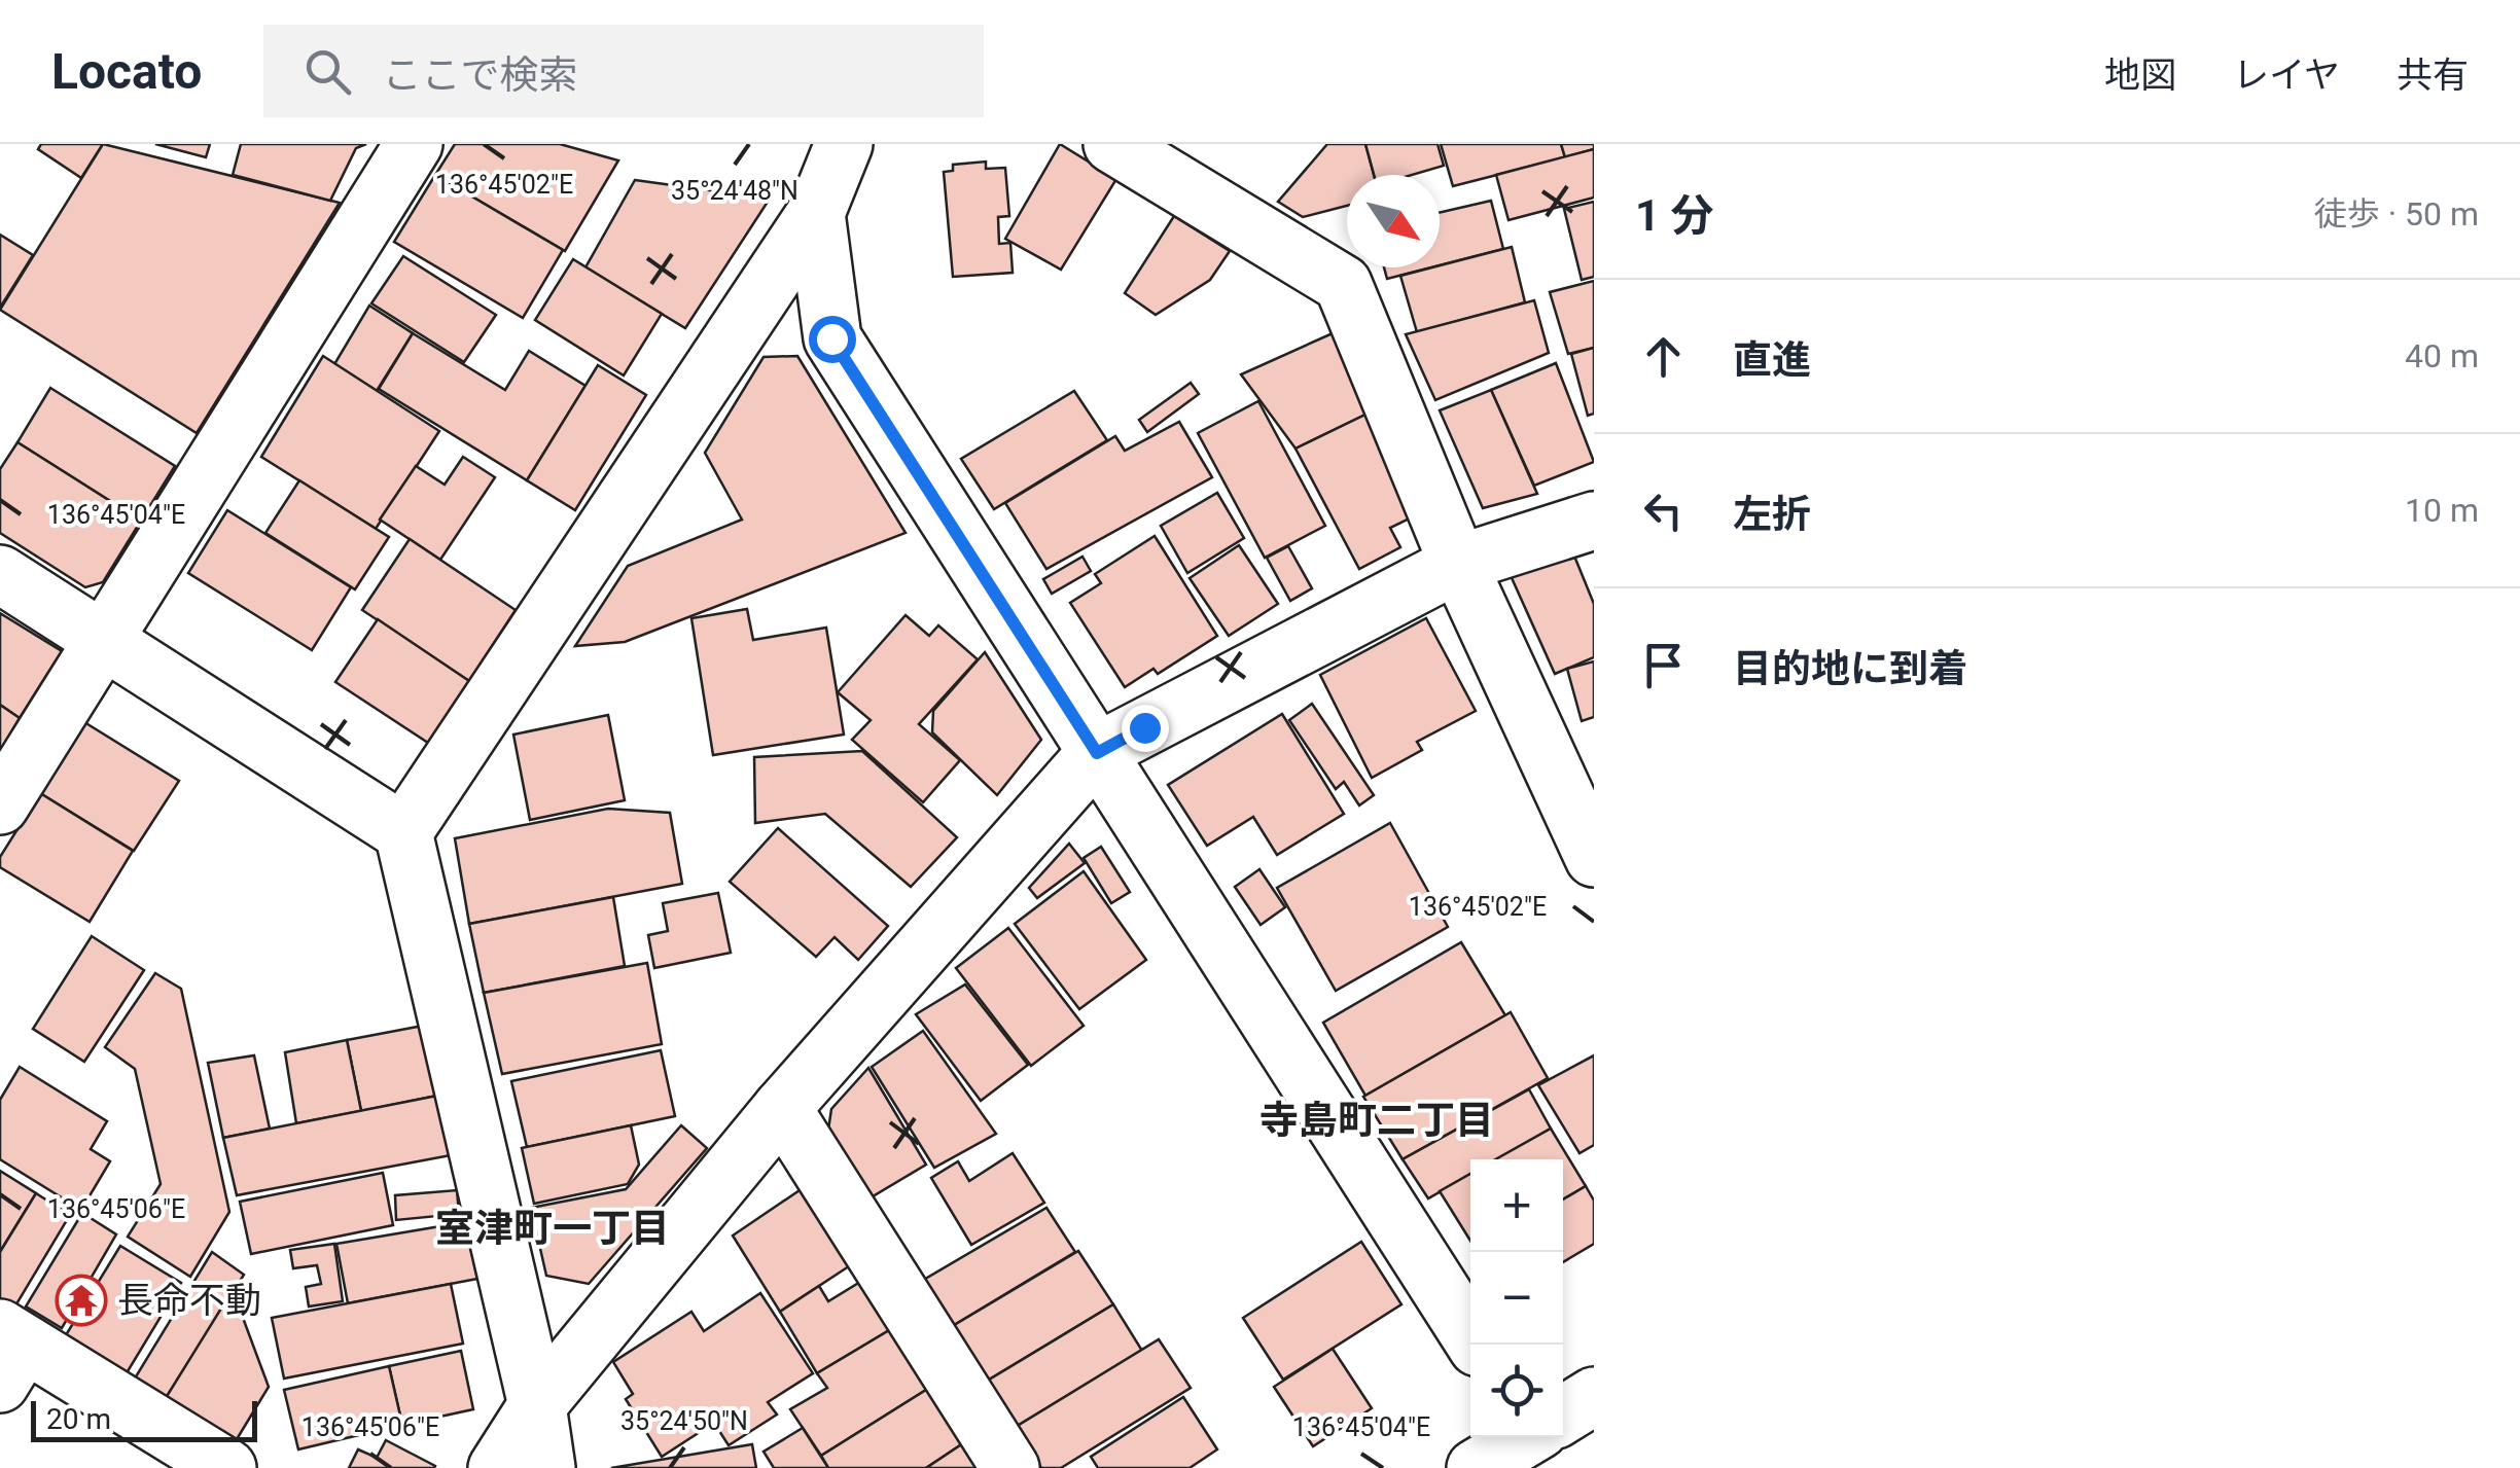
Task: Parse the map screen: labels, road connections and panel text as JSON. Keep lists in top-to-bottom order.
{
  "districts": ["寺島町二丁目", "室津町一丁目"],
  "places": {
    "temple": ["長命不動"]
  },
  "scale_bar": "20 m",
  "north": "bottom right",
  "page": {
    "header": "Locato",
    "search": "ここで検索",
    "nav": ["地図", "レイヤ", "共有"],
    "heading": ["1 分", "徒歩 · 50 m"],
    "list": [
      ["直進", "40 m"],
      ["左折", "10 m"],
      "目的地に到着"
    ],
    "map_buttons": ["+", "−"],
    "scale": "20 m"
  },
  "coordinates": [
    "136°45'02\"E",
    "35°24'48\"N",
    "136°45'04\"E",
    "136°45'06\"E",
    "35°24'50\"N"
  ]
}
